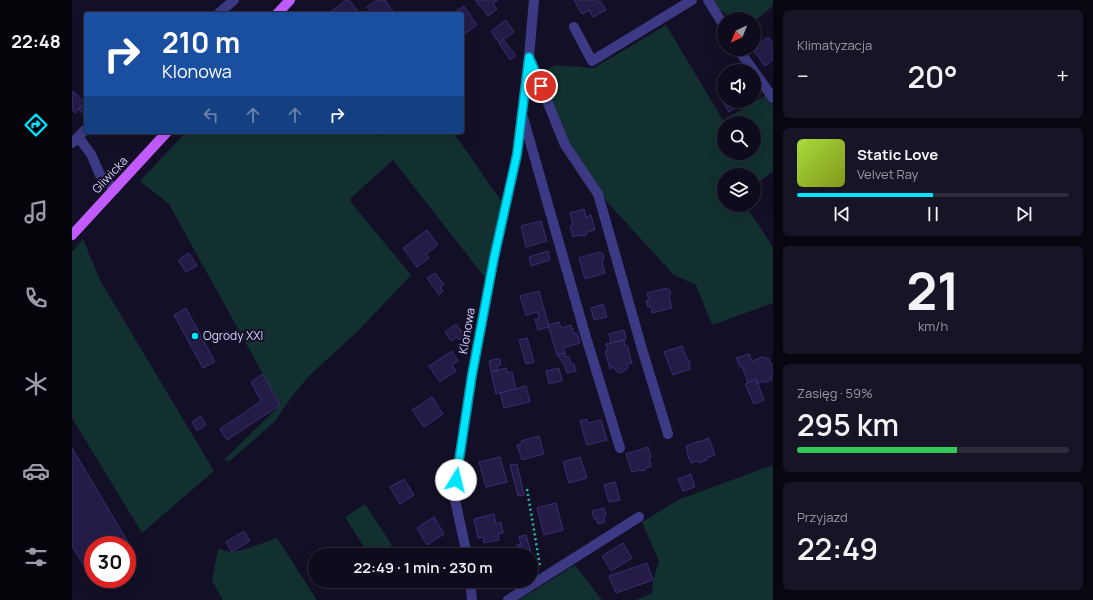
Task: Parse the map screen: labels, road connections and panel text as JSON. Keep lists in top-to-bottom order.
{
  "streets": {
    "main road": ["Gliwicka"],
    "street": ["Klonowa"]
  },
  "places": ["Ogrody XXI"],
  "north": "bottom left",
  "page": {
    "tabs": "22:48",
    "tile": [
      "Klimatyzacja",
      ["21", "km/h"],
      ["Zasięg · 59%", "295 km"],
      ["Przyjazd", "22:49"]
    ],
    "turn": ["210 m", "Klonowa"],
    "heat": ["−", "20°", "+"],
    "song": ["Static Love", "Velvet Ray"],
    "limit": "30",
    "trip": "22:49 · 1 min · 230 m"
  }
}
